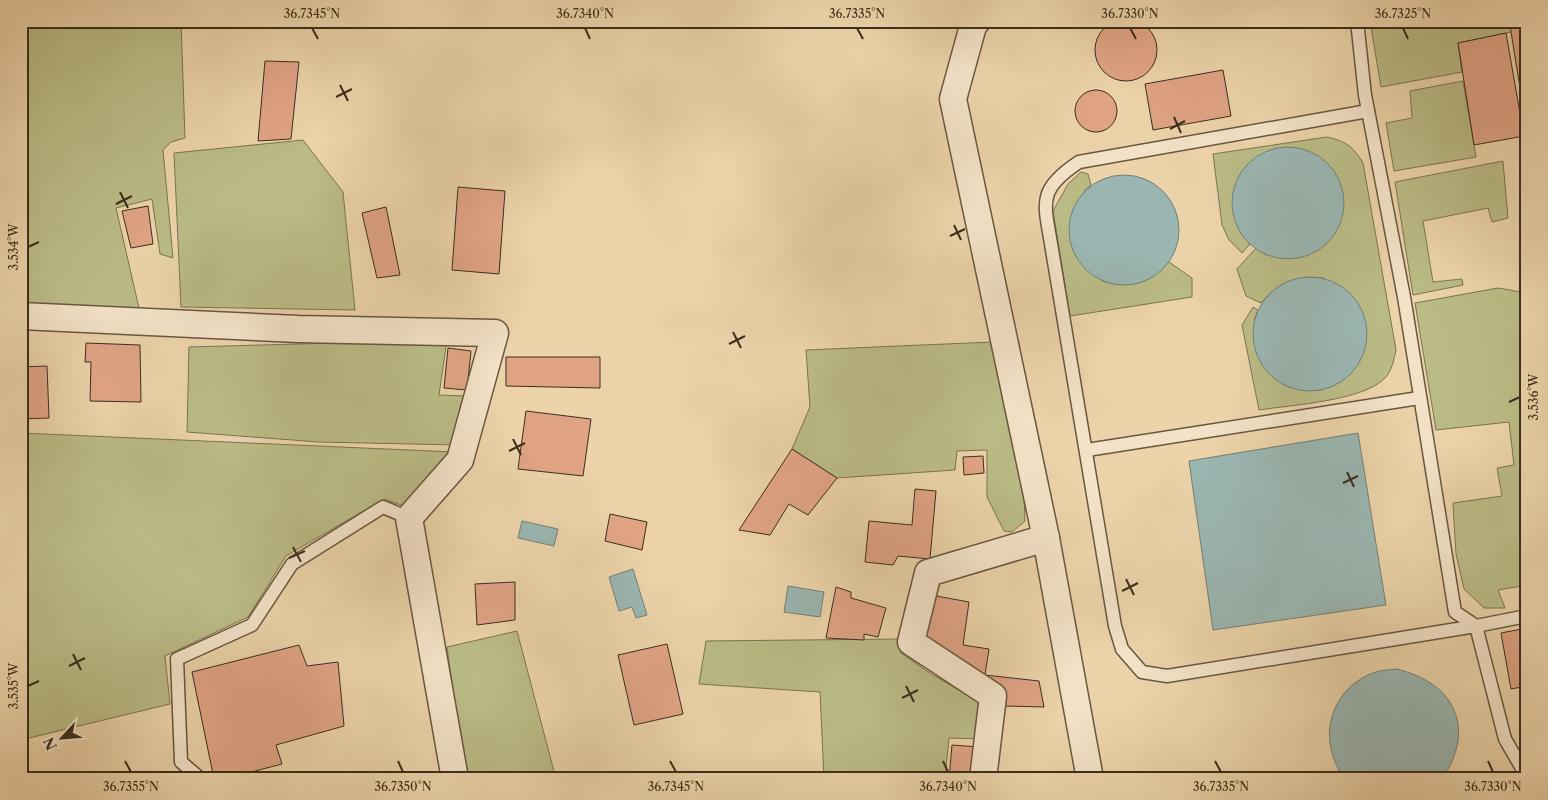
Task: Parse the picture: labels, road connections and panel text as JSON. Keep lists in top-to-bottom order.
{
  "north": "bottom left",
  "coordinates": [
    "36.7345°N",
    "36.7340°N",
    "36.7335°N",
    "36.7330°N",
    "36.7325°N",
    "3.534°W",
    "3.536°W",
    "3.535°W",
    "36.7355°N",
    "36.7350°N"
  ]
}
